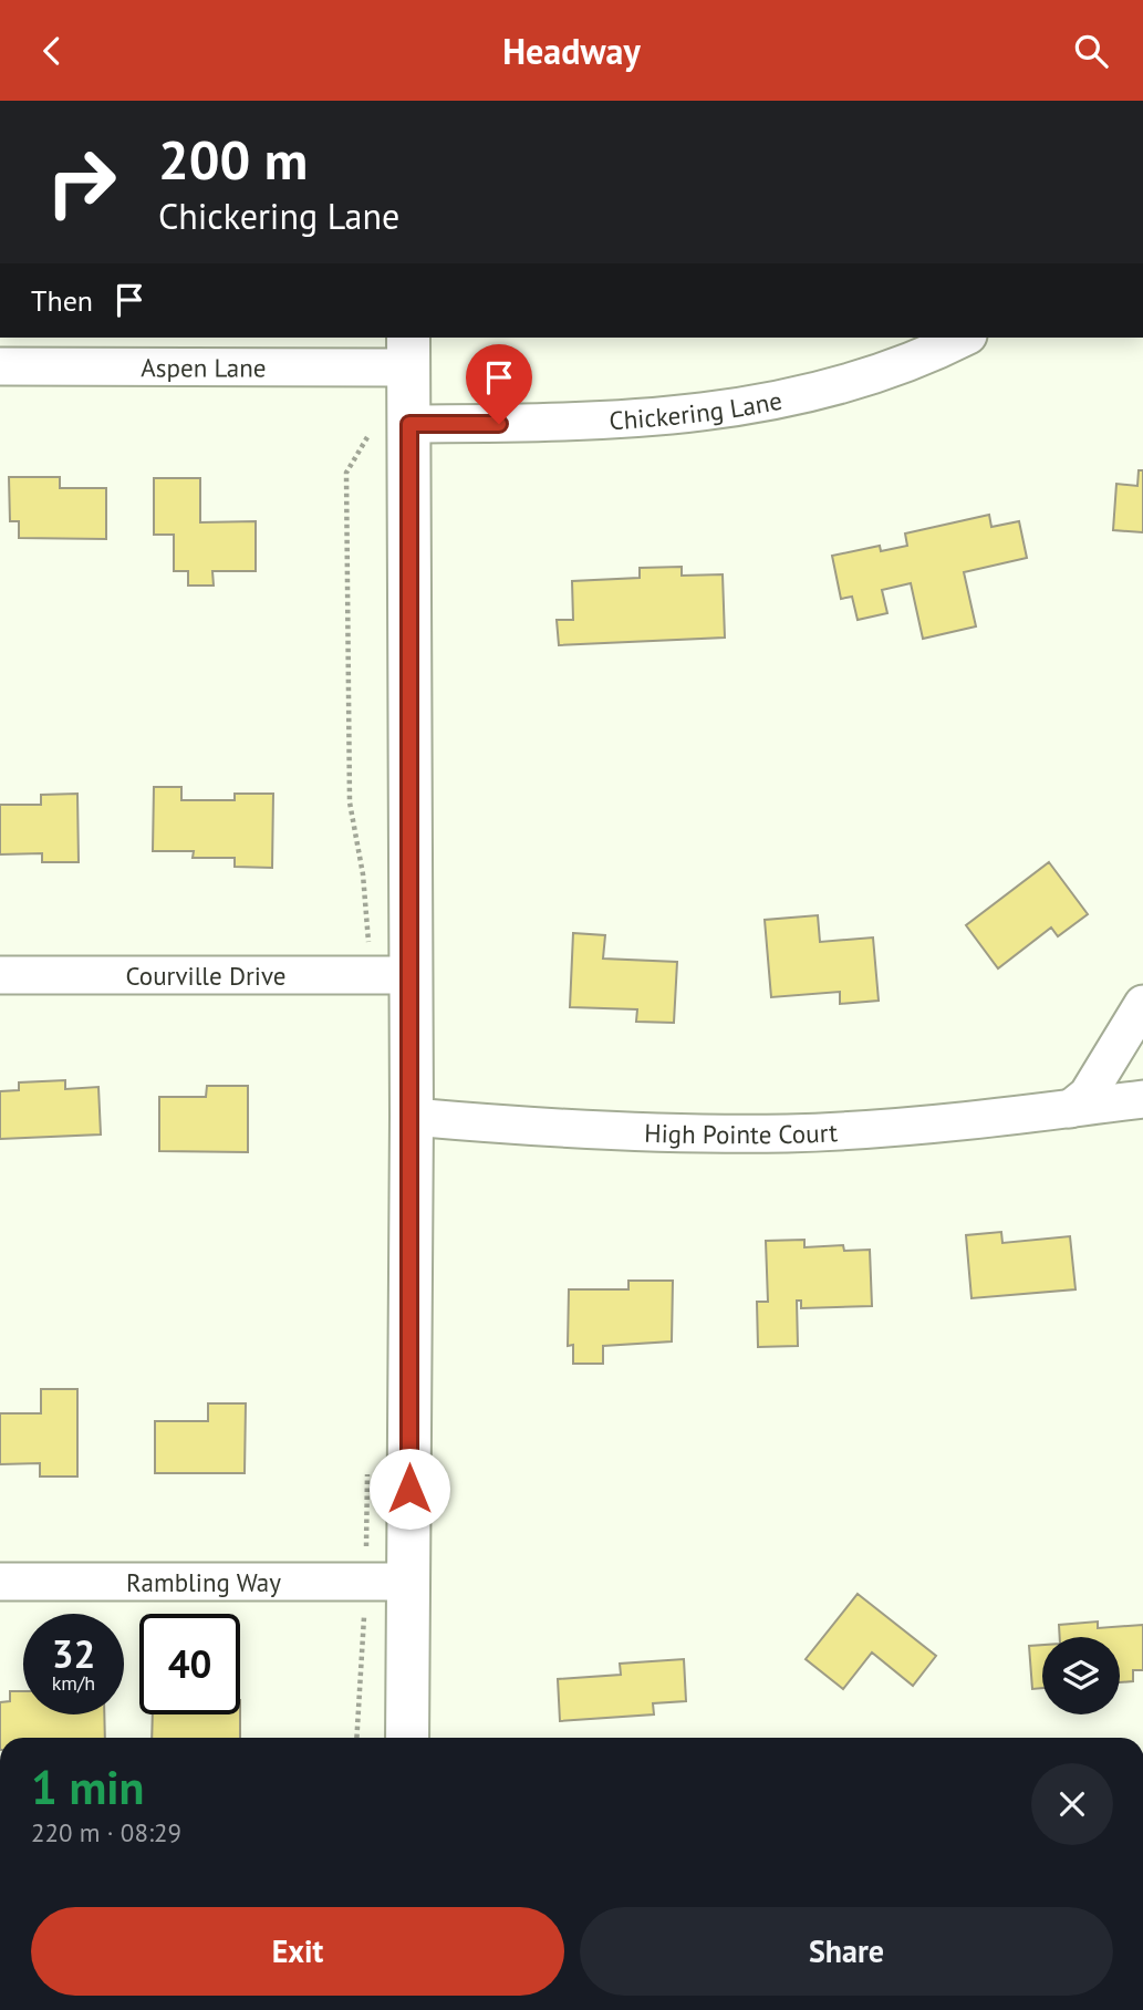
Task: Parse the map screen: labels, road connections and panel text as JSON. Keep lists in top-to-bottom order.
{
  "streets": {
    "street": [
      "Aspen Lane",
      "Chickering Lane",
      "Courville Drive",
      "High Pointe Court",
      "Rambling Way"
    ]
  },
  "page": {
    "header": "Headway",
    "turn": ["200 m", "Chickering Lane"],
    "then": "Then",
    "speed": "32 km/h",
    "limit": "40",
    "heading": ["1 min", "220 m · 08:29"],
    "buttons": ["Exit", "Share"]
  }
}
